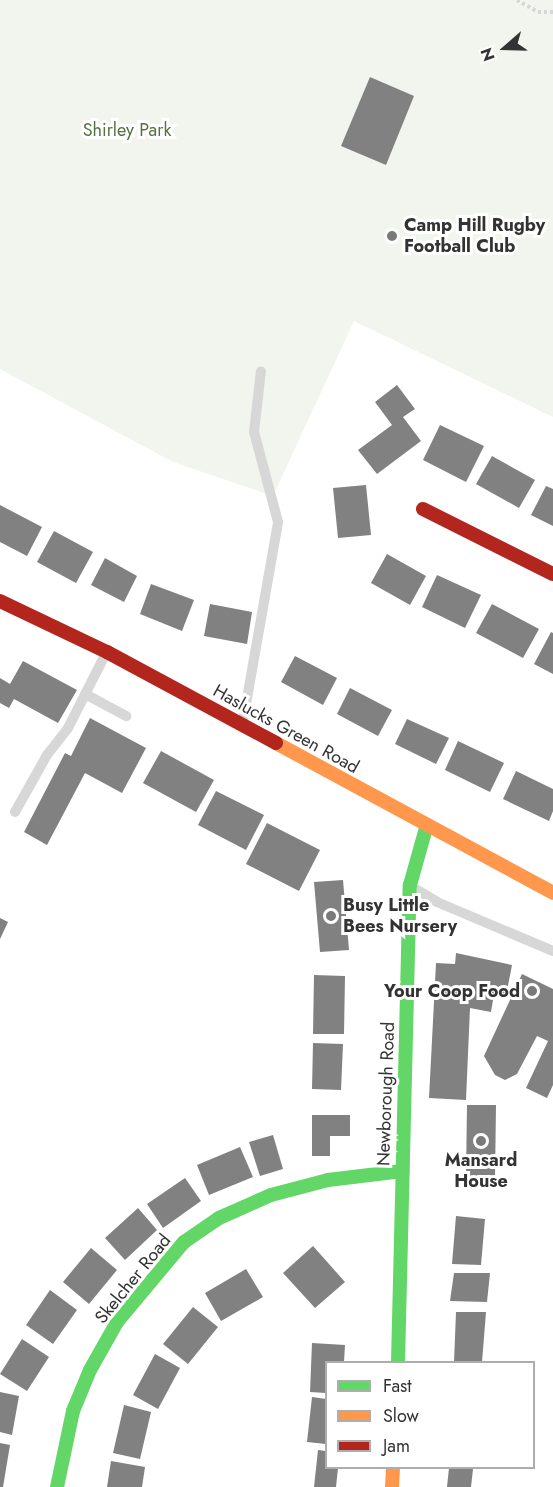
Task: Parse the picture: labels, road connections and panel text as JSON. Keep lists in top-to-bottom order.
{
  "streets": {
    "street": ["Haslucks Green Road", "Newborough Road", "Skelcher Road"]
  },
  "crossings": [
    ["Haslucks Green Road", "Newborough Road"],
    ["Newborough Road", "Skelcher Road"]
  ],
  "parks": ["Shirley Park"],
  "places": [
    "Camp Hill Rugby Football Club",
    "Busy Little Bees Nursery",
    "Your Coop Food",
    "Mansard House"
  ],
  "legend": ["Fast", "Slow", "Jam"],
  "north": "left"
}
